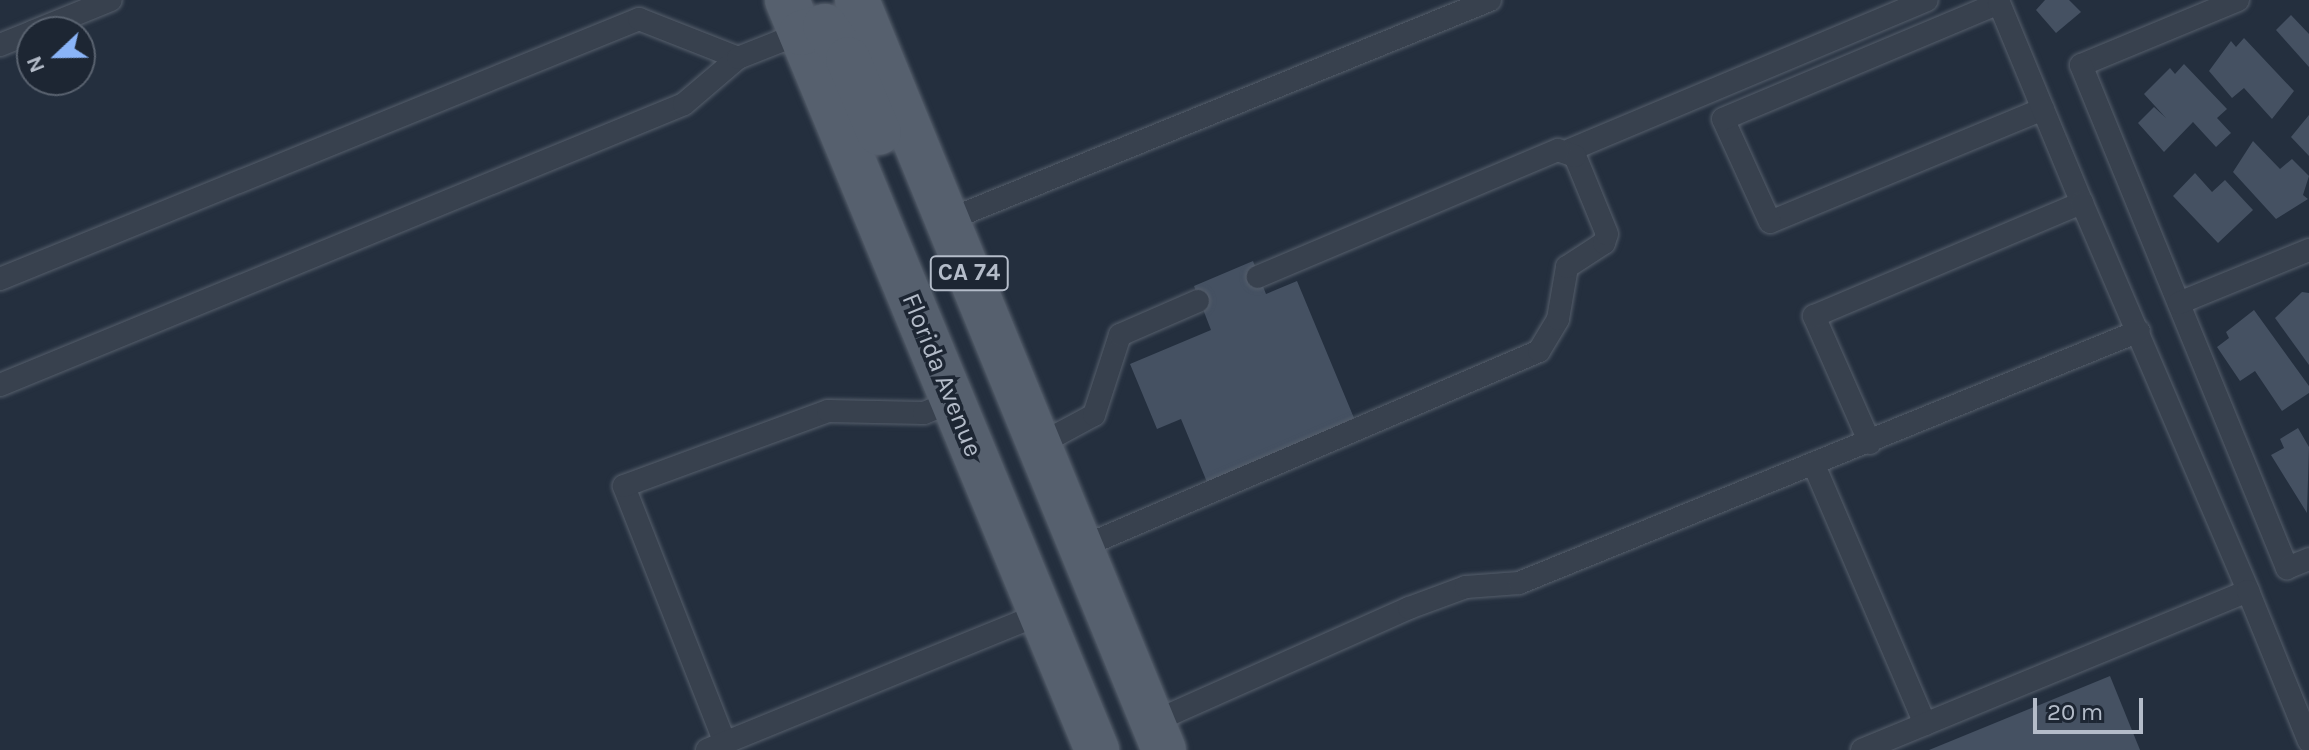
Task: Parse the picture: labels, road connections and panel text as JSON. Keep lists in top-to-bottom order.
{
  "streets": {
    "main road": ["CA 74", "Florida Avenue"]
  },
  "scale_bar": "20 m",
  "north": "left"
}
